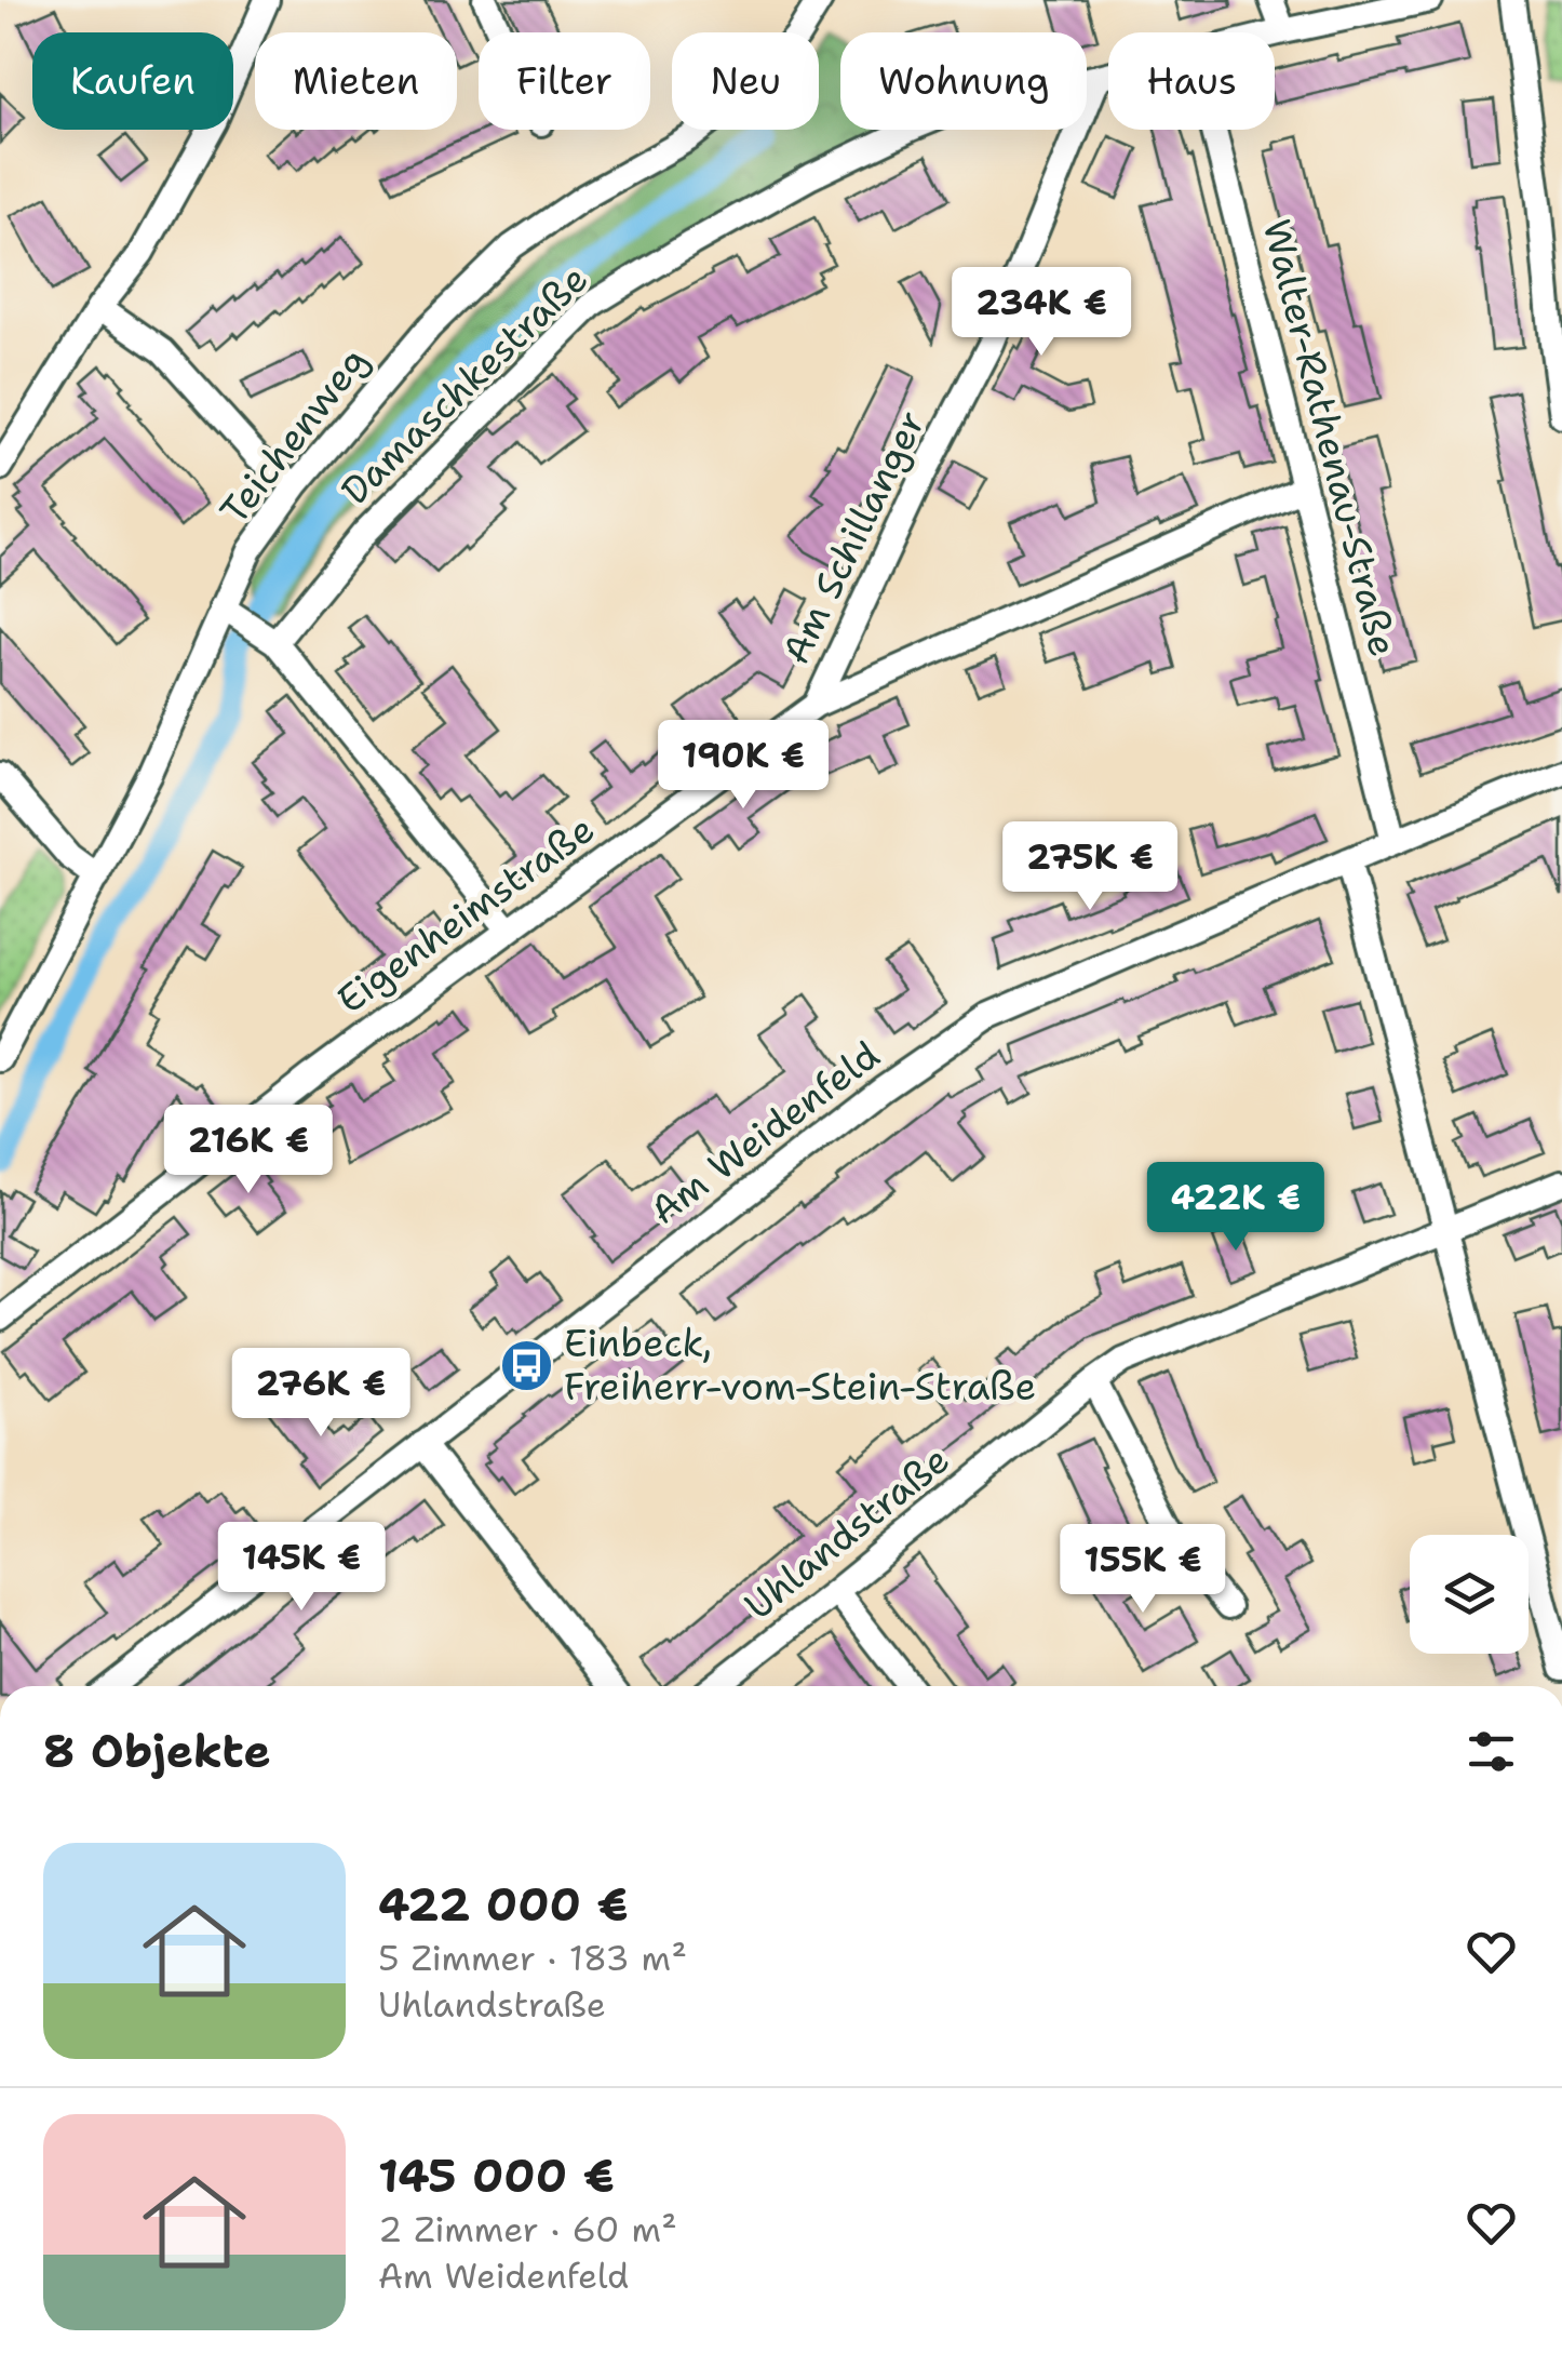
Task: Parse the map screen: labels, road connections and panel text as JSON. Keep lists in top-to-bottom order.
{
  "streets": {
    "street": [
      "Damaschkestraße",
      "Teichenweg",
      "Walter-Rathenau-Straße",
      "Am Schillanger",
      "Eigenheimstraße",
      "Am Weidenfeld",
      "Uhlandstraße"
    ]
  },
  "crossings": [
    ["Damaschkestraße", "Am Schillanger"],
    ["Walter-Rathenau-Straße", "Eigenheimstraße"],
    ["Walter-Rathenau-Straße", "Am Weidenfeld"],
    ["Am Schillanger", "Eigenheimstraße"]
  ],
  "places": {
    "bus stop": ["Einbeck, Freiherr-vom-Stein-Straße"]
  },
  "page": {
    "chip": [
      "Kaufen",
      "Mieten",
      "Filter",
      "Neu",
      "Wohnung",
      "Haus"
    ],
    "price": [
      "234K €",
      "190K €",
      "275K €",
      "216K €",
      "422K €",
      "276K €",
      "145K €",
      "155K €"
    ],
    "heading": "8 Objekte",
    "list": [
      {
        "name": "422 000 €",
        "note": "5 Zimmer · 183 m² · Uhlandstraße"
      },
      {
        "name": "145 000 €",
        "note": "2 Zimmer · 60 m² · Am Weidenfeld"
      }
    ]
  }
}
